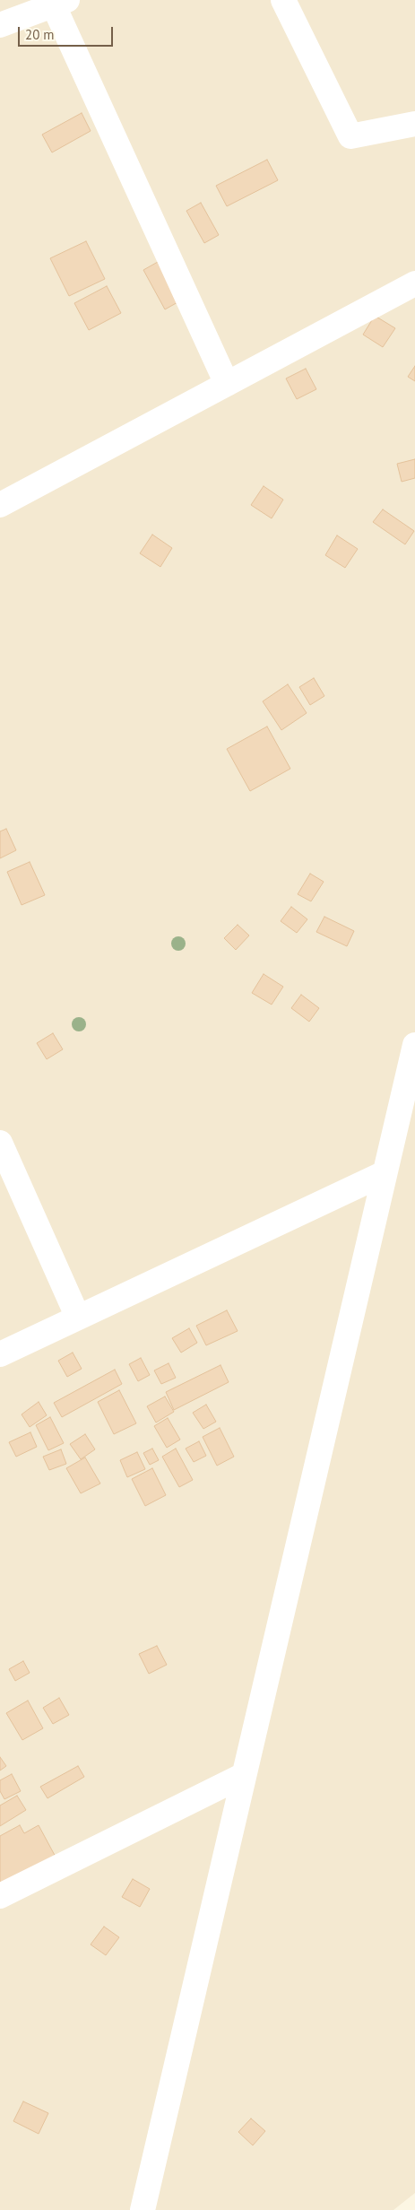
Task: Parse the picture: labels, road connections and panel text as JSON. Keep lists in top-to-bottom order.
{
  "scale_bar": "20 m"
}
